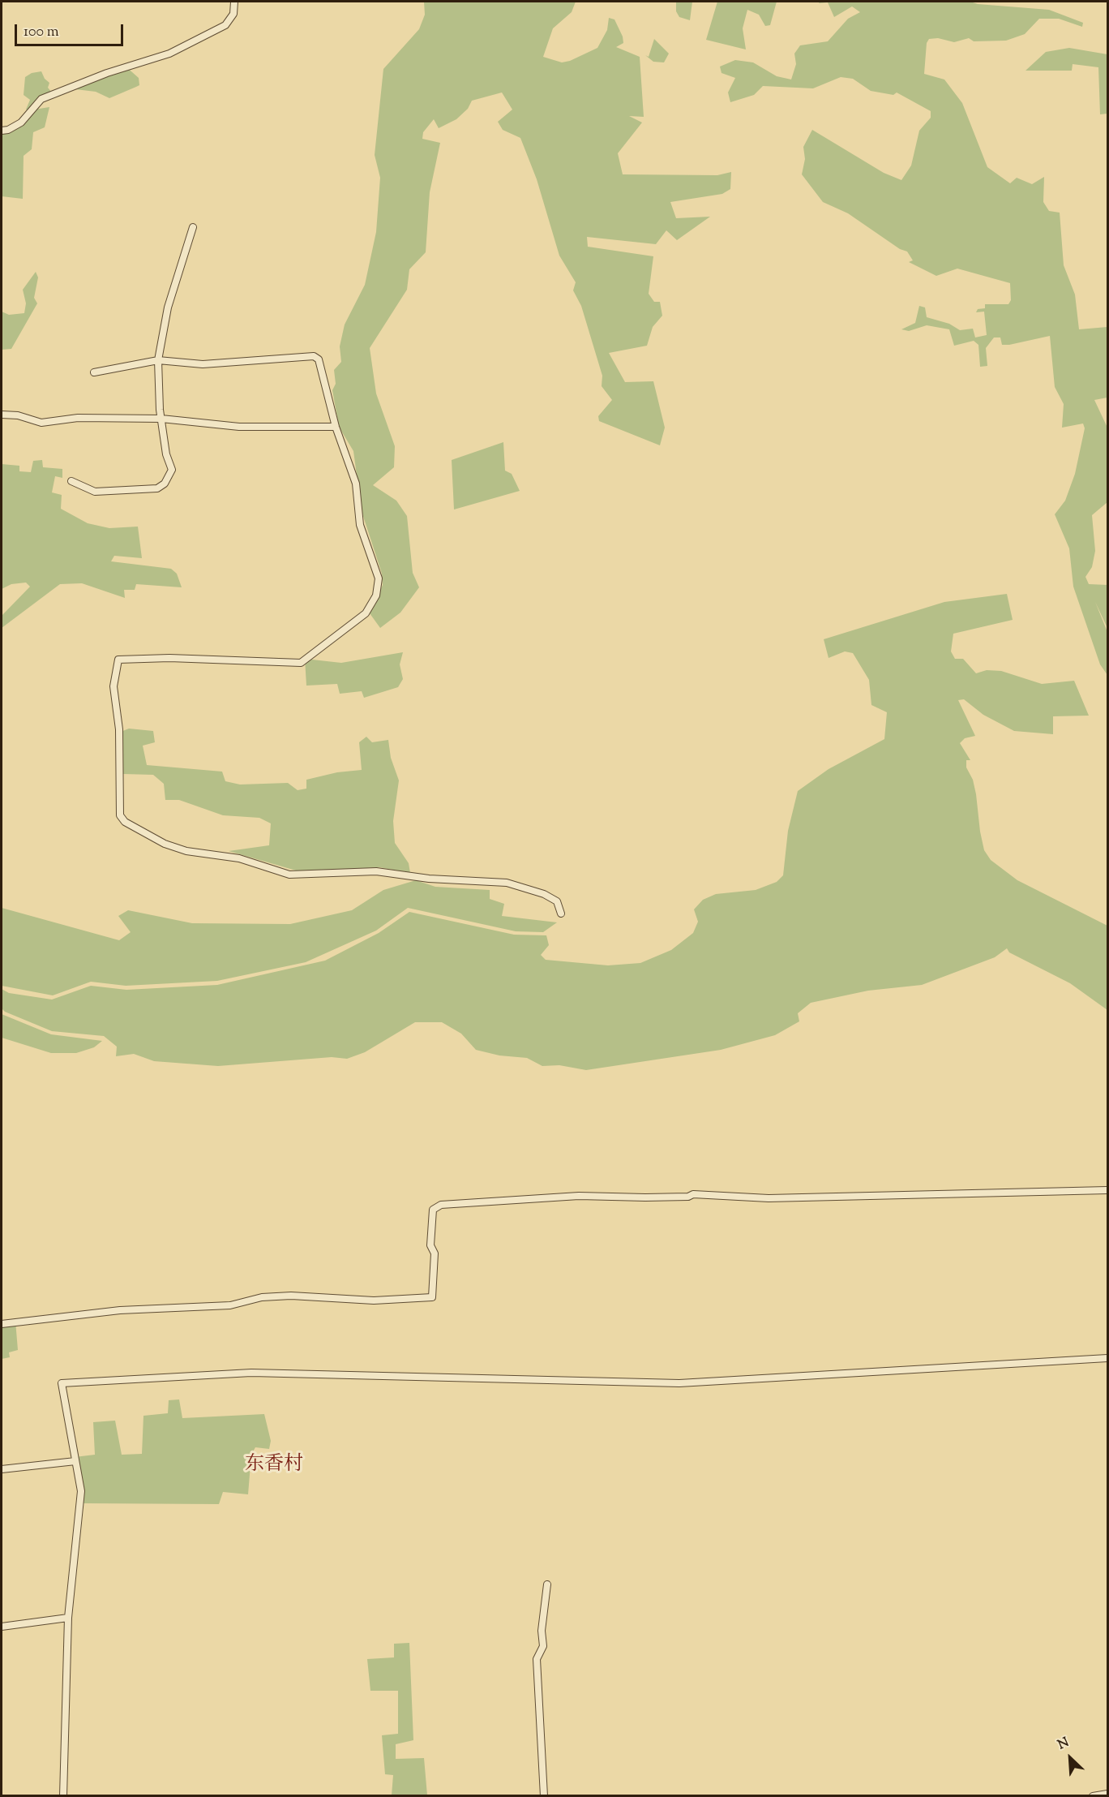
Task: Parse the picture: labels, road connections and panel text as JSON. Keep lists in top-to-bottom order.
{
  "districts": ["东香村"],
  "scale_bar": "100 m",
  "north": "top left"
}
